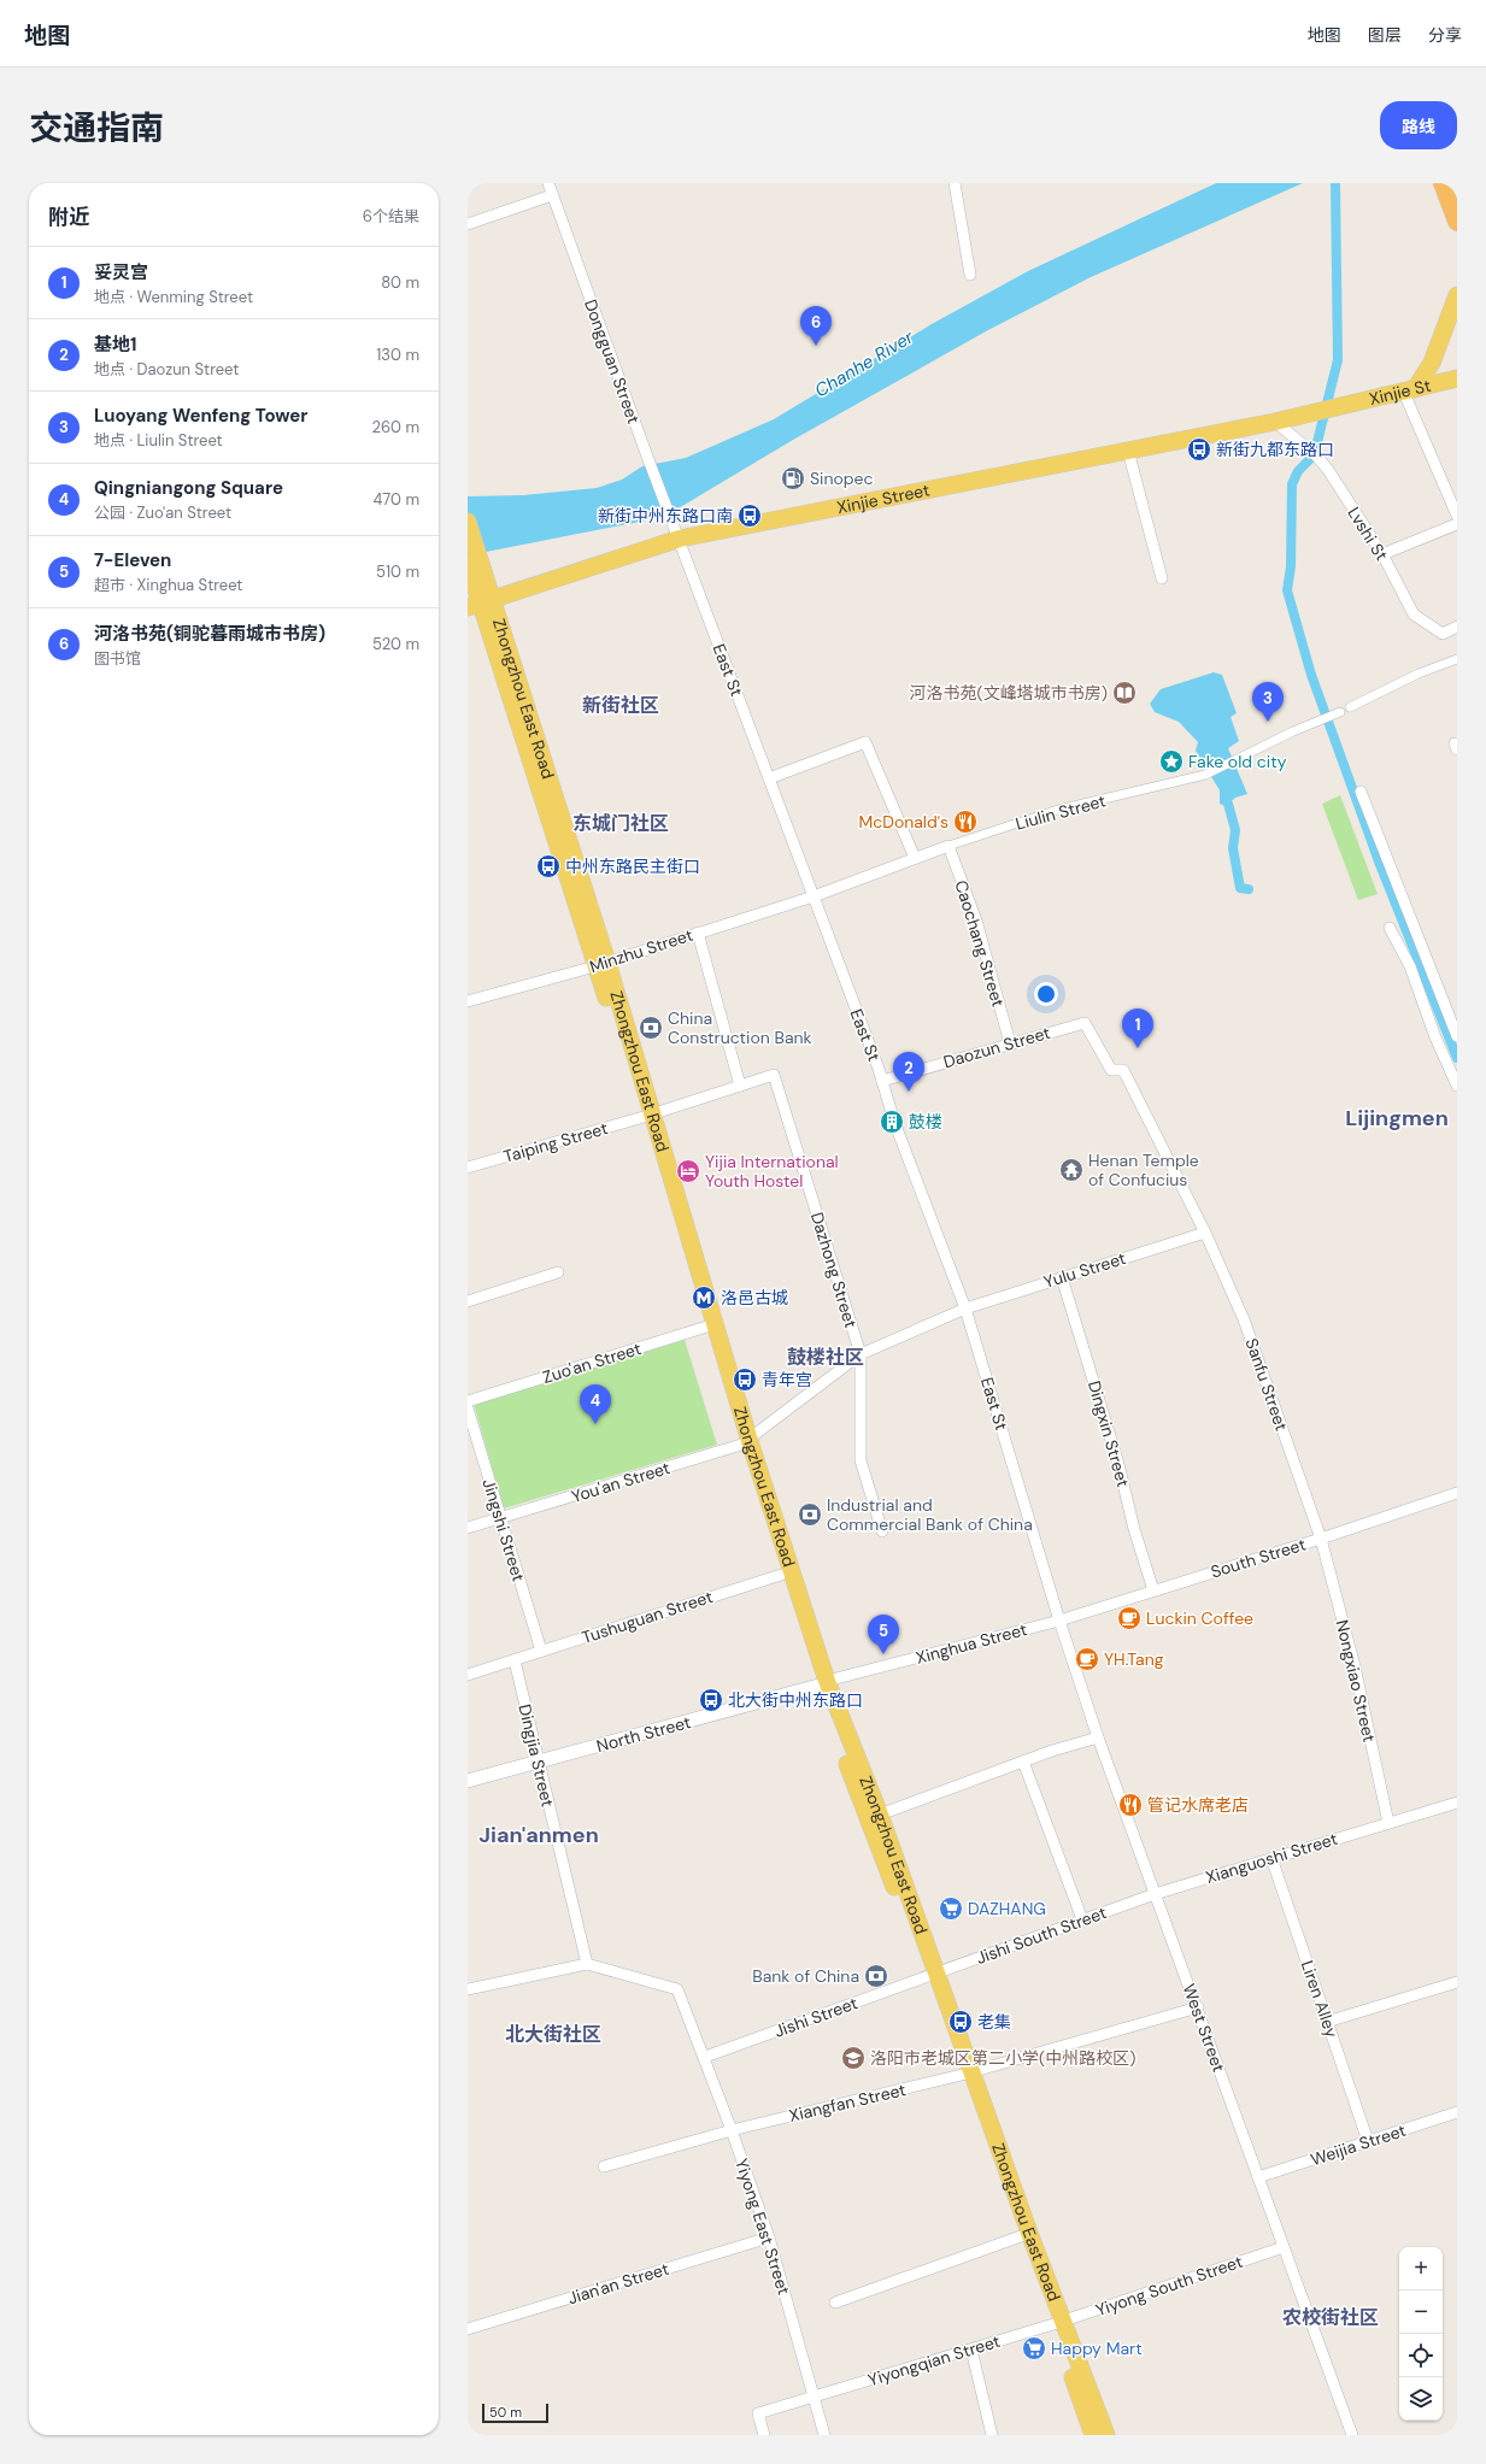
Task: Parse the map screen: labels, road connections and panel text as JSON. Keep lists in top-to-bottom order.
{
  "streets": {
    "main road": ["Xinjie St", "Xinjie Street", "Zhongzhou East Road"],
    "street": [
      "Dongguan Street",
      "Lvshi St",
      "East St",
      "Liulin Street",
      "Caochang Street",
      "Minzhu Street",
      "Daozun Street",
      "Taiping Street",
      "Dazhong Street",
      "Yulu Street",
      "Zuo'an Street",
      "Sanfu Street",
      "Dingxin Street",
      "You'an Street",
      "Jingshi Street",
      "South Street",
      "Tushuguan Street",
      "Xinghua Street",
      "Nongxiao Street",
      "North Street",
      "Dingjia Street",
      "Xianguoshi Street",
      "Jishi South Street",
      "Liren Alley",
      "Jishi Street",
      "West Street",
      "Xiangfan Street",
      "Weijia Street",
      "Yiyong East Street",
      "Jian'an Street",
      "Yiyong South Street",
      "Yiyongqian Street"
    ]
  },
  "crossings": [
    ["Dongguan Street", "Xinjie Street"],
    ["Dongguan Street", "East St"],
    ["Xinjie St", "Xinjie Street"],
    ["Xinjie Street", "Lvshi St"],
    ["Xinjie Street", "East St"],
    ["Xinjie Street", "Zhongzhou East Road"],
    ["East St", "Liulin Street"],
    ["East St", "Minzhu Street"],
    ["East St", "Daozun Street"],
    ["East St", "Yulu Street"],
    ["East St", "South Street"],
    ["East St", "Xinghua Street"],
    ["East St", "West Street"],
    ["Zhongzhou East Road", "Minzhu Street"],
    ["Zhongzhou East Road", "Taiping Street"],
    ["Zhongzhou East Road", "Yulu Street"],
    ["Zhongzhou East Road", "Zuo'an Street"],
    ["Zhongzhou East Road", "You'an Street"],
    ["Zhongzhou East Road", "Tushuguan Street"],
    ["Zhongzhou East Road", "Xinghua Street"],
    ["Zhongzhou East Road", "North Street"],
    ["Zhongzhou East Road", "Jishi South Street"],
    ["Zhongzhou East Road", "Jishi Street"],
    ["Zhongzhou East Road", "Xiangfan Street"],
    ["Zhongzhou East Road", "Yiyong South Street"],
    ["Zhongzhou East Road", "Yiyongqian Street"],
    ["Liulin Street", "Caochang Street"],
    ["Liulin Street", "Minzhu Street"],
    ["Caochang Street", "Daozun Street"],
    ["Daozun Street", "Sanfu Street"],
    ["Taiping Street", "Dazhong Street"],
    ["Dazhong Street", "Yulu Street"],
    ["Yulu Street", "Sanfu Street"],
    ["Yulu Street", "Dingxin Street"],
    ["Yulu Street", "You'an Street"],
    ["Sanfu Street", "South Street"],
    ["Sanfu Street", "Nongxiao Street"],
    ["Dingxin Street", "South Street"],
    ["You'an Street", "Jingshi Street"],
    ["Jingshi Street", "Tushuguan Street"],
    ["South Street", "Xinghua Street"],
    ["South Street", "Nongxiao Street"],
    ["South Street", "West Street"],
    ["Tushuguan Street", "Dingjia Street"],
    ["Xinghua Street", "North Street"],
    ["Xinghua Street", "West Street"],
    ["Nongxiao Street", "Xianguoshi Street"],
    ["North Street", "Dingjia Street"],
    ["Dingjia Street", "Yiyong East Street"],
    ["Xianguoshi Street", "Jishi South Street"],
    ["Xianguoshi Street", "Liren Alley"],
    ["Xianguoshi Street", "West Street"],
    ["Jishi South Street", "Jishi Street"],
    ["Jishi South Street", "West Street"],
    ["Liren Alley", "Weijia Street"],
    ["Jishi Street", "Yiyong East Street"],
    ["West Street", "Xiangfan Street"],
    ["West Street", "Weijia Street"],
    ["West Street", "Yiyong South Street"],
    ["Xiangfan Street", "Yiyong East Street"],
    ["Yiyong East Street", "Jian'an Street"],
    ["Yiyong East Street", "Yiyongqian Street"],
    ["Yiyong South Street", "Yiyongqian Street"]
  ],
  "districts": [
    "新街社区",
    "东城门社区",
    "Lijingmen",
    "鼓楼社区",
    "Jian'anmen",
    "北大街社区",
    "农校街社区"
  ],
  "water": ["Chanhe River"],
  "places": {
    "bus stop": [
      "新街九都东路口",
      "新街中州东路口南",
      "中州东路民主街口",
      "青年宫",
      "北大街中州东路口",
      "老集"
    ],
    "fuel station": ["Sinopec"],
    "library": ["河洛书苑(文峰塔城市书房)"],
    "place": ["Fake old city"],
    "restaurant": ["McDonald's", "管记水席老店"],
    "bank": ["China Construction Bank", "Industrial and Commercial Bank of China", "Bank of China"],
    "building": ["鼓楼"],
    "temple": ["Henan Temple of Confucius"],
    "hotel": ["Yijia International Youth Hostel"],
    "metro station": ["洛邑古城"],
    "cafe": ["Luckin Coffee", "YH.Tang"],
    "supermarket": ["DAZHANG", "Happy Mart"],
    "school or university": ["洛阳市老城区第二小学(中州路校区)"]
  },
  "scale_bar": "50 m",
  "page": {
    "header": "地图",
    "nav": ["地图", "图层", "分享"],
    "title": "交通指南",
    "buttons": "路线",
    "heading": ["附近", "6个结果"],
    "list": [
      {
        "mark": "1",
        "name": "妥灵宫",
        "note": "地点 · Wenming Street",
        "value": "80 m"
      },
      {
        "mark": "2",
        "name": "基地1",
        "note": "地点 · Daozun Street",
        "value": "130 m"
      },
      {
        "mark": "3",
        "name": "Luoyang Wenfeng Tower",
        "note": "地点 · Liulin Street",
        "value": "260 m"
      },
      {
        "mark": "4",
        "name": "Qingniangong Square",
        "note": "公园 · Zuo'an Street",
        "value": "470 m"
      },
      {
        "mark": "5",
        "name": "7-Eleven",
        "note": "超市 · Xinghua Street",
        "value": "510 m"
      },
      {
        "mark": "6",
        "name": "河洛书苑(铜驼暮雨城市书房)",
        "note": "图书馆",
        "value": "520 m"
      }
    ],
    "pins": [
      "6",
      "3",
      "1",
      "2",
      "4",
      "5"
    ],
    "map_buttons": ["+", "−"],
    "scale": "50 m"
  }
}
